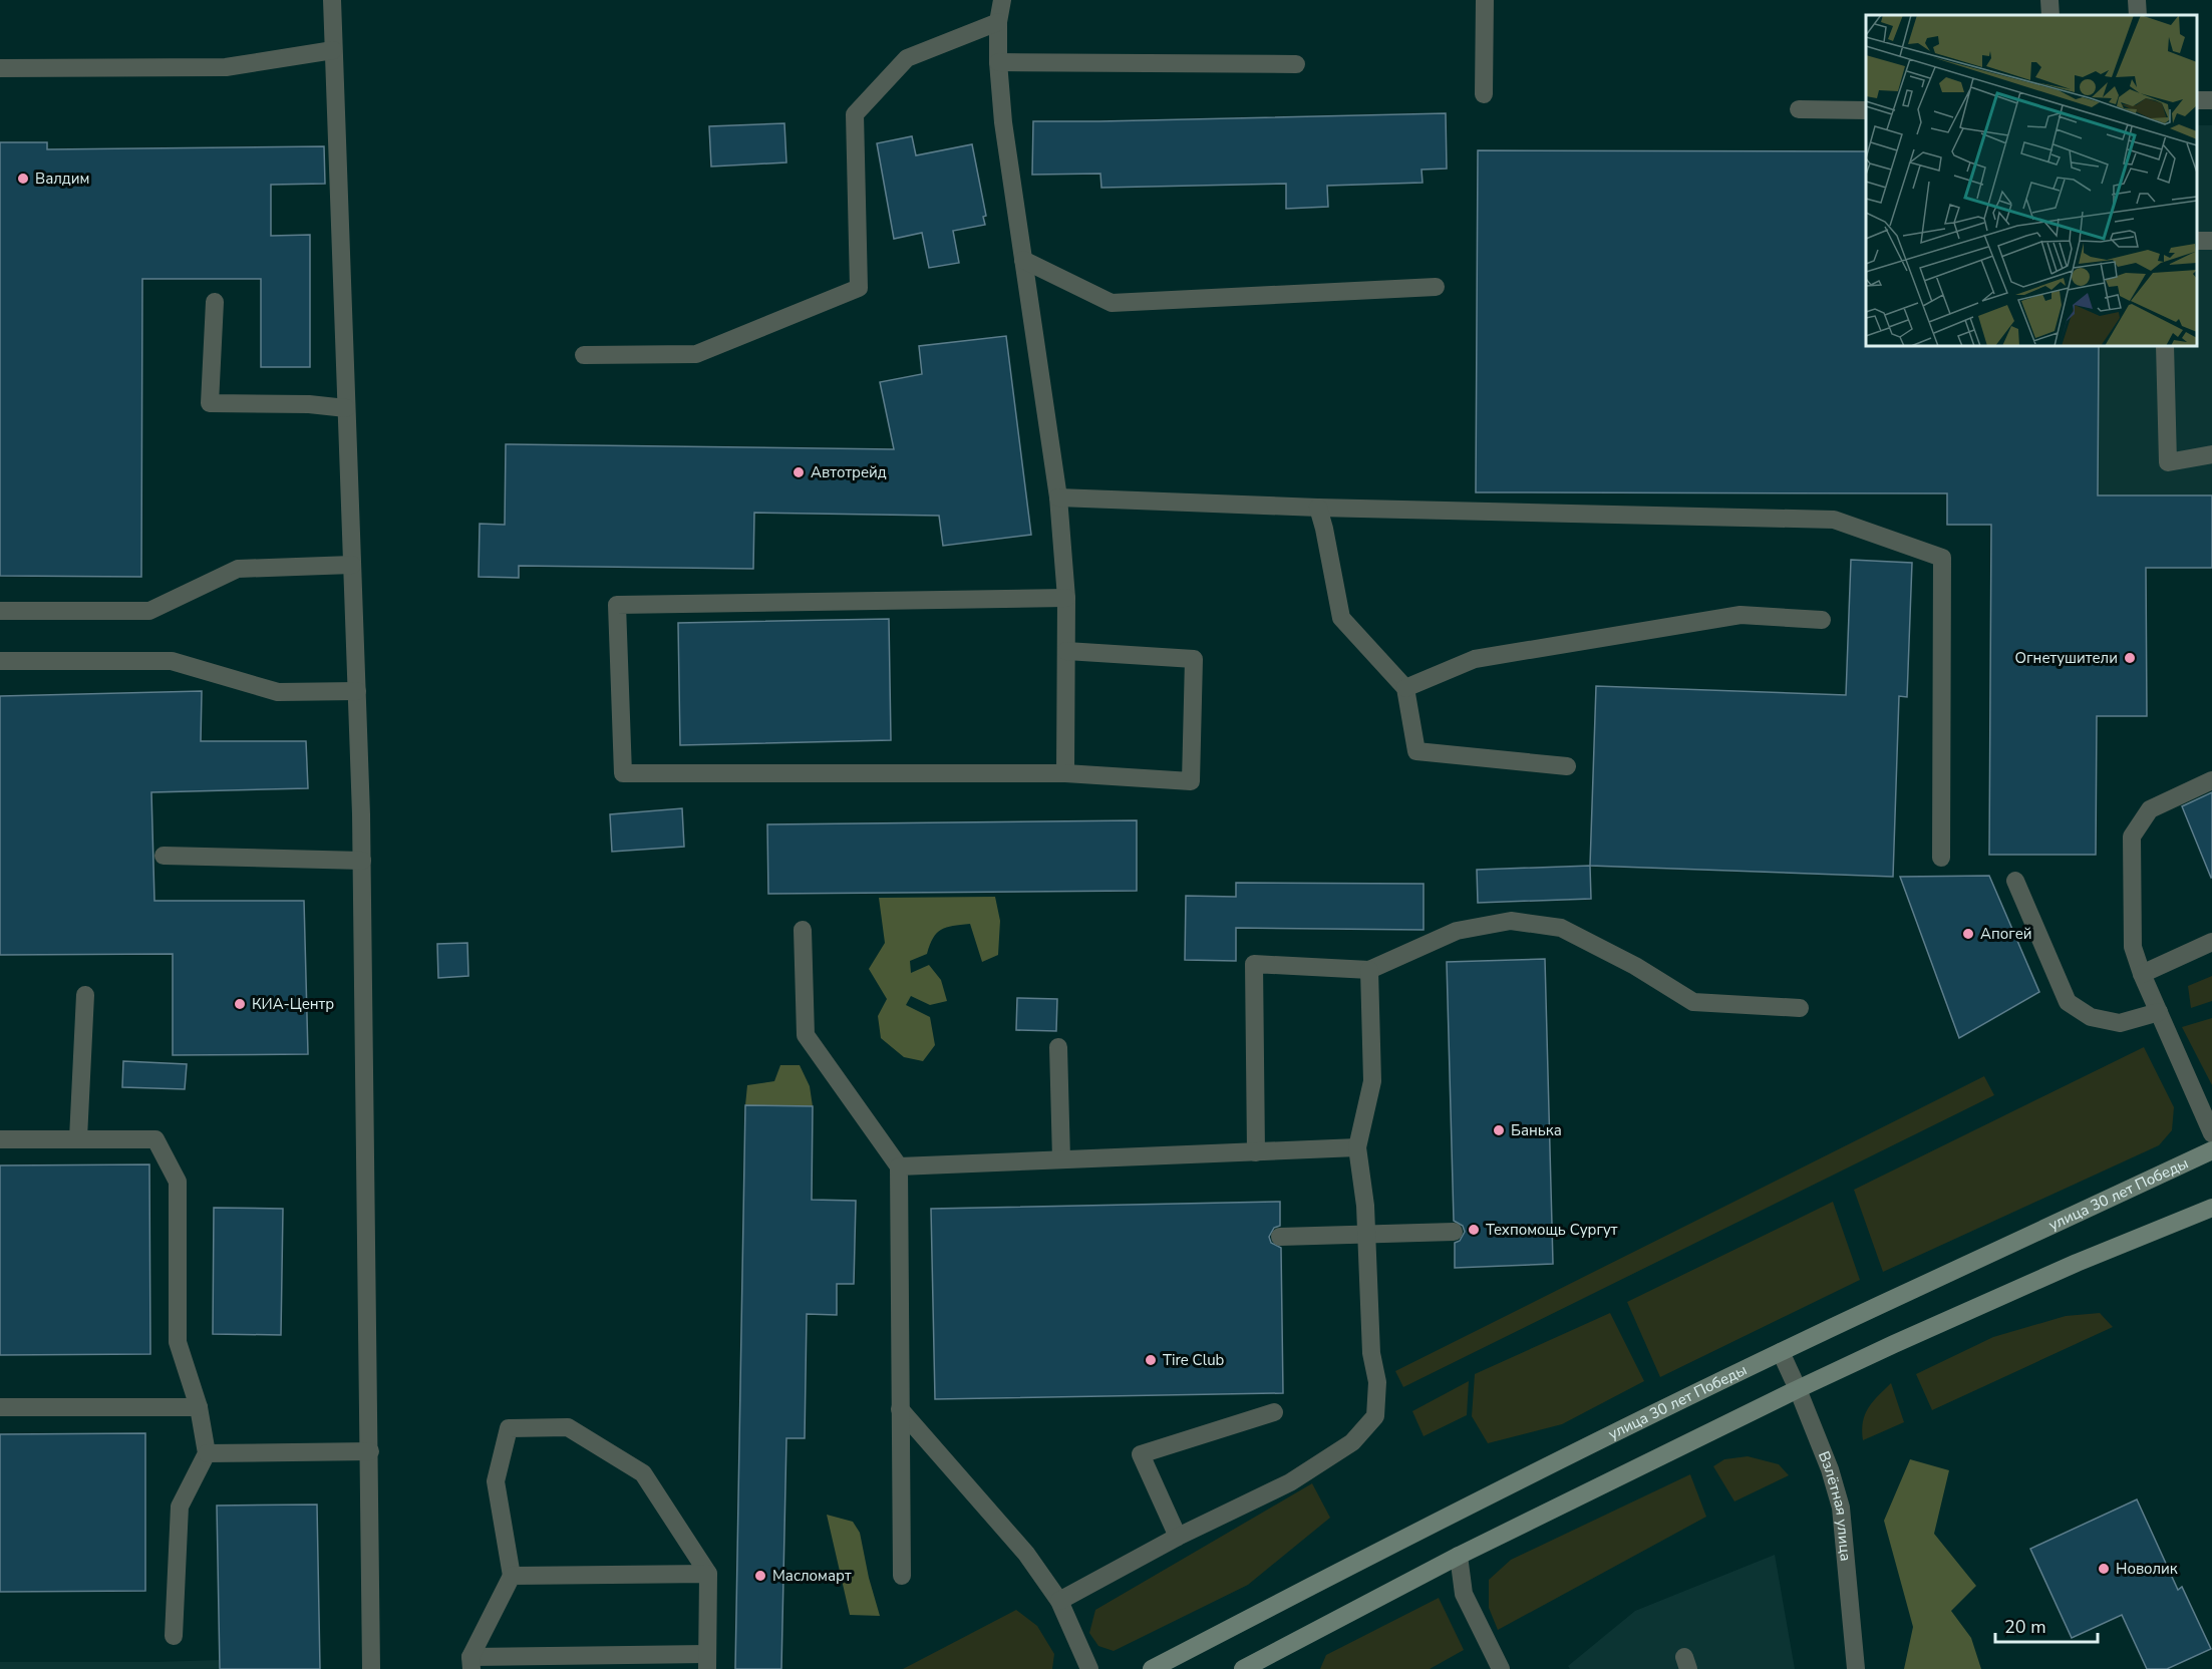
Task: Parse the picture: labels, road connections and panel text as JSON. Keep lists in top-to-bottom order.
{
  "streets": {
    "main road": ["улица 30 лет Победы"],
    "street": ["Взлётная улица"]
  },
  "crossings": [
    ["улица 30 лет Победы", "Взлётная улица"]
  ],
  "places": [
    "Валдим",
    "Автотрейд",
    "Огнетушители",
    "Апогей",
    "КИА-Центр",
    "Банька",
    "Техпомощь Сургут",
    "Tire Club",
    "Новолик",
    "Масломарт"
  ],
  "scale_bar": "20 m"
}
